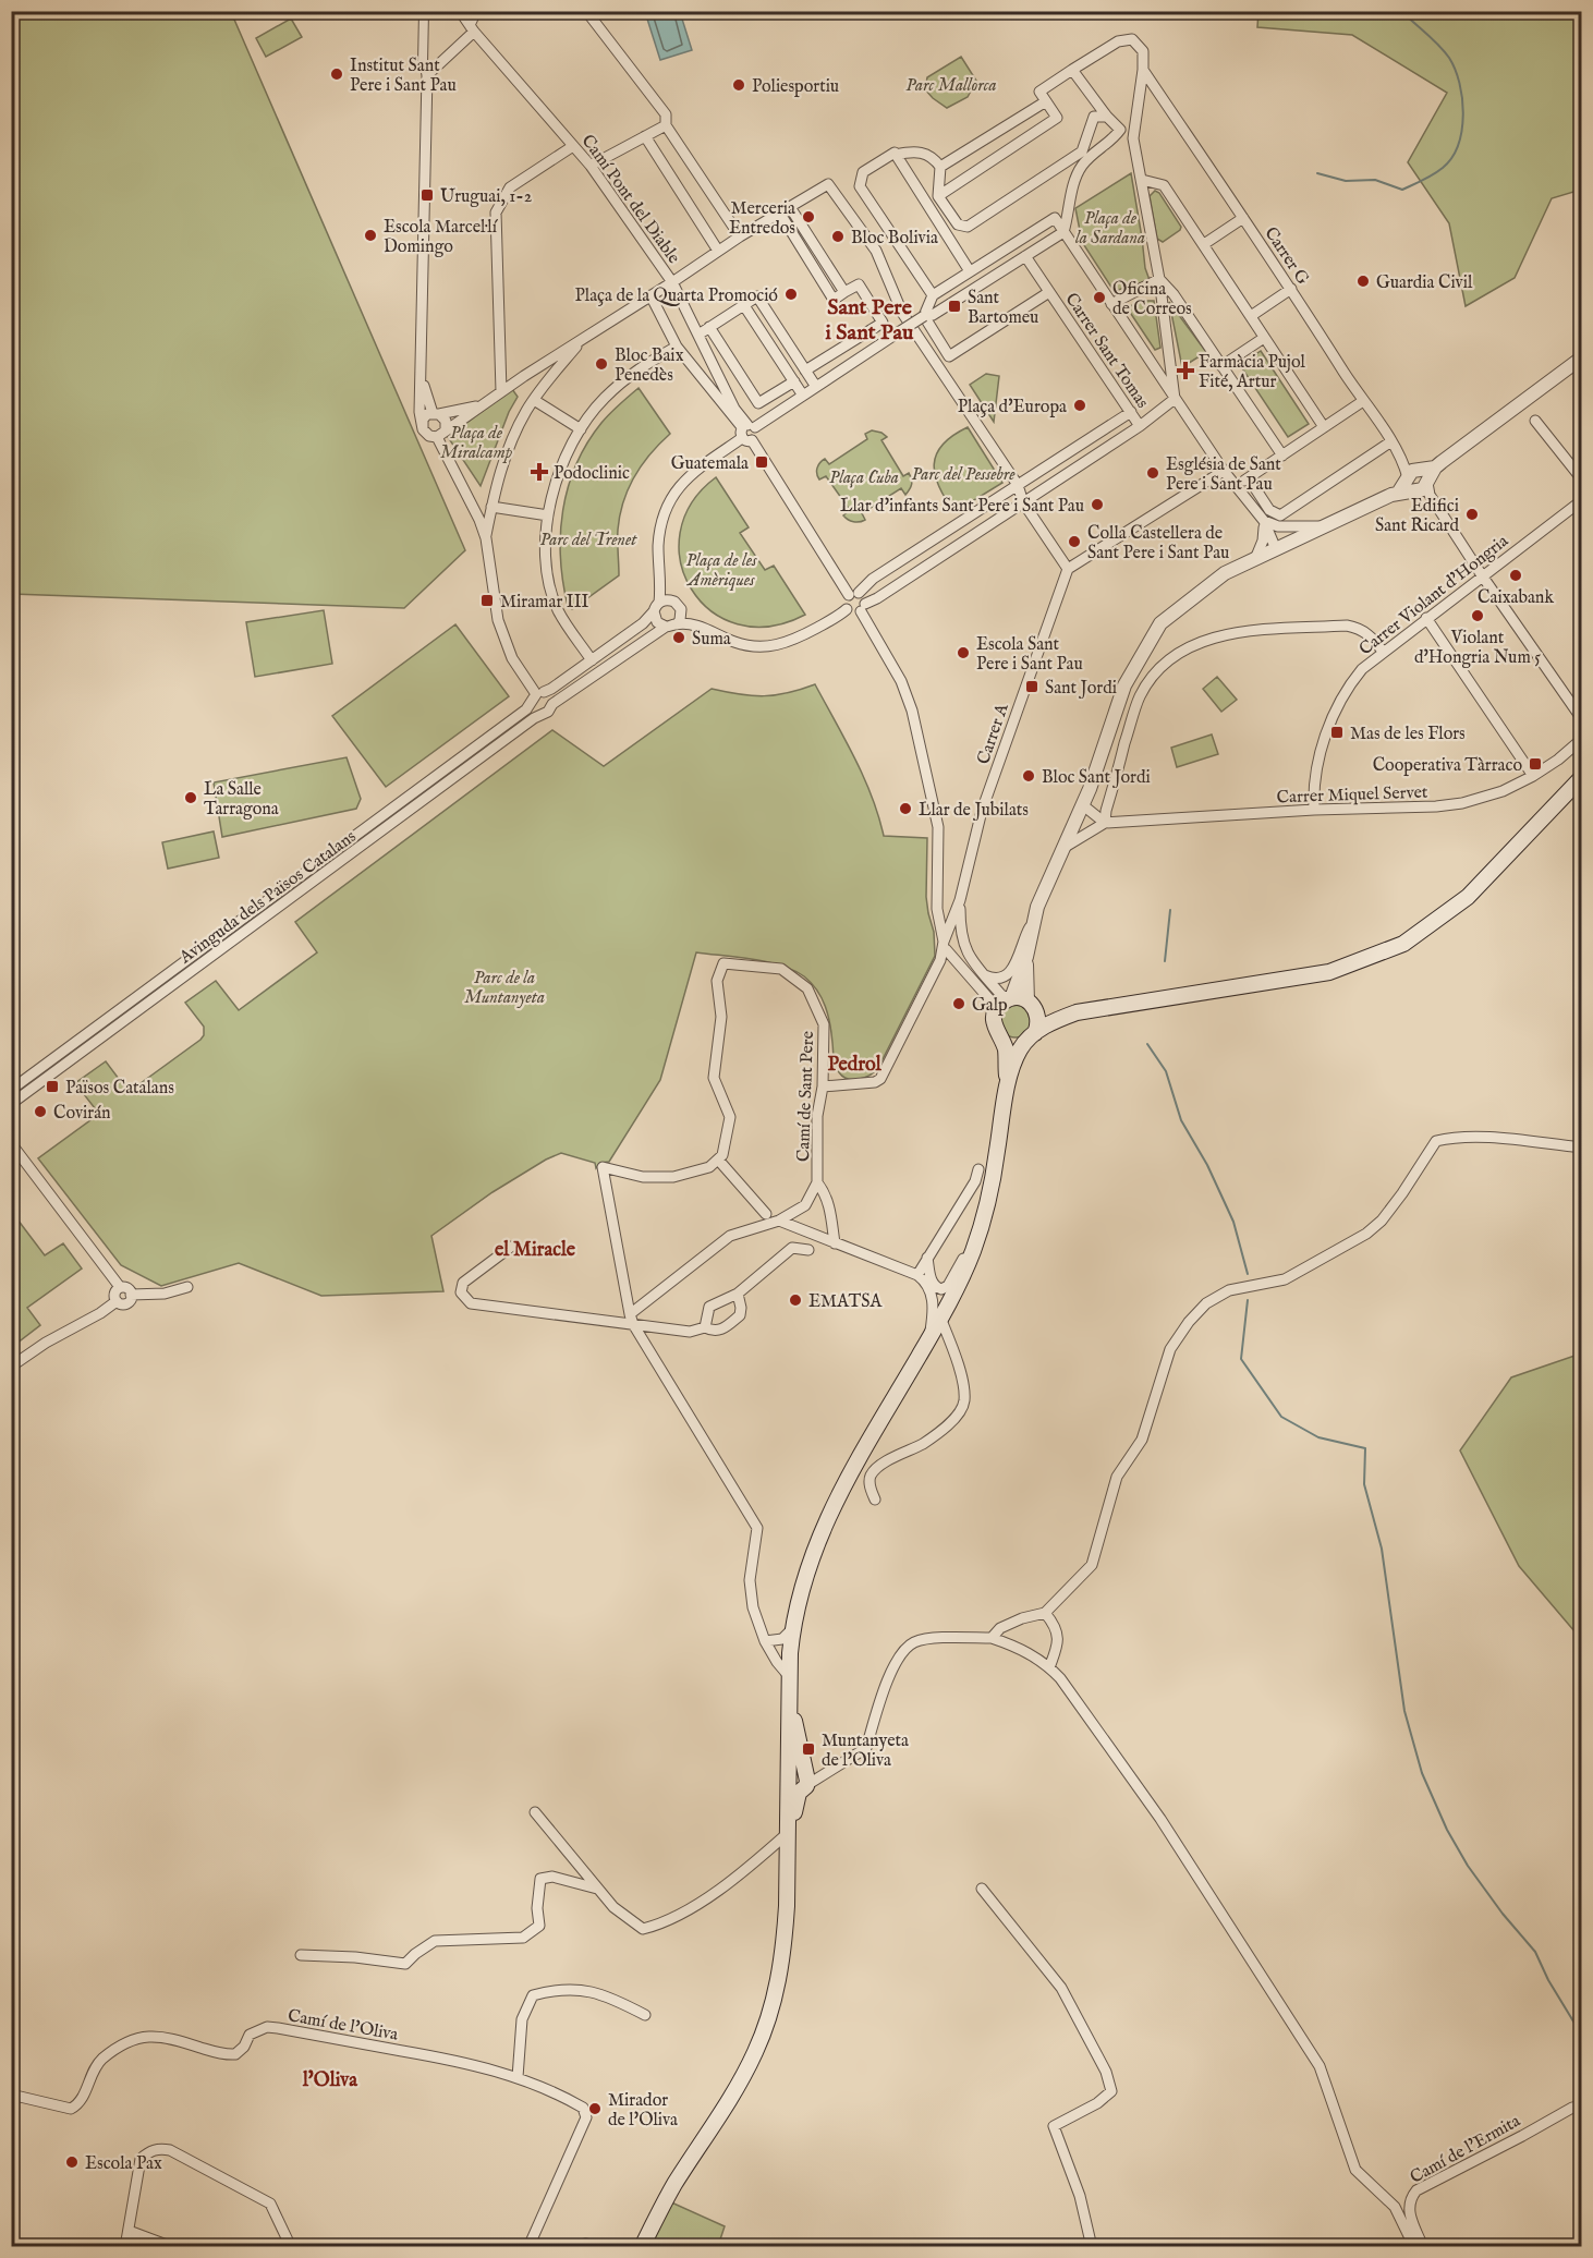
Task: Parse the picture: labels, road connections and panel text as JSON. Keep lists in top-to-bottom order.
{
  "streets": {
    "street": [
      "Camí Pont del Diable",
      "Carrer G",
      "Carrer Sant Tomas",
      "Carrer Violant d'Hongria",
      "Carrer A",
      "Carrer Miquel Servet",
      "Avinguda dels Països Catalans",
      "Camí de Sant Pere",
      "Camí de l'Oliva",
      "Camí de l'Ermita"
    ]
  },
  "crossings": [
    ["Carrer Violant d'Hongria", "Carrer Miquel Servet"]
  ],
  "districts": [
    "Sant Pere i Sant Pau",
    "Pedrol",
    "el Miracle",
    "l'Oliva"
  ],
  "parks": [
    "Parc Mallorca",
    "Plaça de la Sardana",
    "Plaça de Miralcamp",
    "Parc del Pessebre",
    "Plaça Cuba",
    "Parc del Trenet",
    "Plaça de les Amèriques",
    "Parc de la Muntanyeta"
  ],
  "places": {
    "other": [
      "Institut Sant Pere i Sant Pau",
      "Poliesportiu",
      "Merceria Entredos",
      "Escola Marcel·lí Domingo",
      "Bloc Bolivia",
      "Guardia Civil",
      "Plaça de la Quarta Promoció",
      "Oficina de Correos",
      "Bloc Baix Penedès",
      "Plaça d'Europa",
      "Església de Sant Pere i Sant Pau",
      "Llar d'infants Sant Pere i Sant Pau",
      "Edifici Sant Ricard",
      "Colla Castellera de Sant Pere i Sant Pau",
      "Caixabank",
      "Violant d'Hongria Num 5",
      "Suma",
      "Escola Sant Pere i Sant Pau",
      "Bloc Sant Jordi",
      "La Salle Tarragona",
      "Llar de Jubilats",
      "Galp",
      "Covirán",
      "EMATSA",
      "Mirador de l'Oliva",
      "Escola Pax"
    ],
    "transit": [
      "Uruguai, 1-2",
      "Sant Bartomeu",
      "Guatemala",
      "Miramar III",
      "Sant Jordi",
      "Mas de les Flors",
      "Cooperativa Tàrraco",
      "Països Catalans",
      "Muntanyeta de l'Oliva"
    ],
    "health": ["Farmàcia Pujol Fité, Artur", "Podoclinic"]
  }
}
